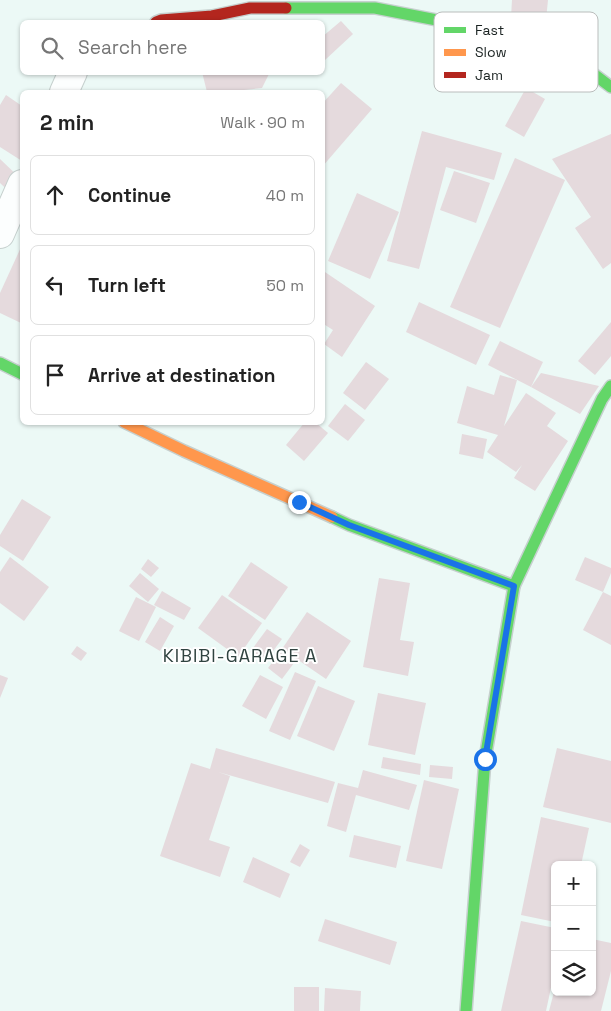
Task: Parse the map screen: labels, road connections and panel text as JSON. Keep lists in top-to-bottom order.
{
  "districts": ["KIBIBI-GARAGE A"],
  "legend": ["Fast", "Slow", "Jam"],
  "page": {
    "search": "Search here",
    "heading": ["2 min", "Walk · 90 m"],
    "list": [
      ["Continue", "40 m"],
      ["Turn left", "50 m"],
      "Arrive at destination"
    ],
    "map_buttons": ["+", "−"]
  }
}
